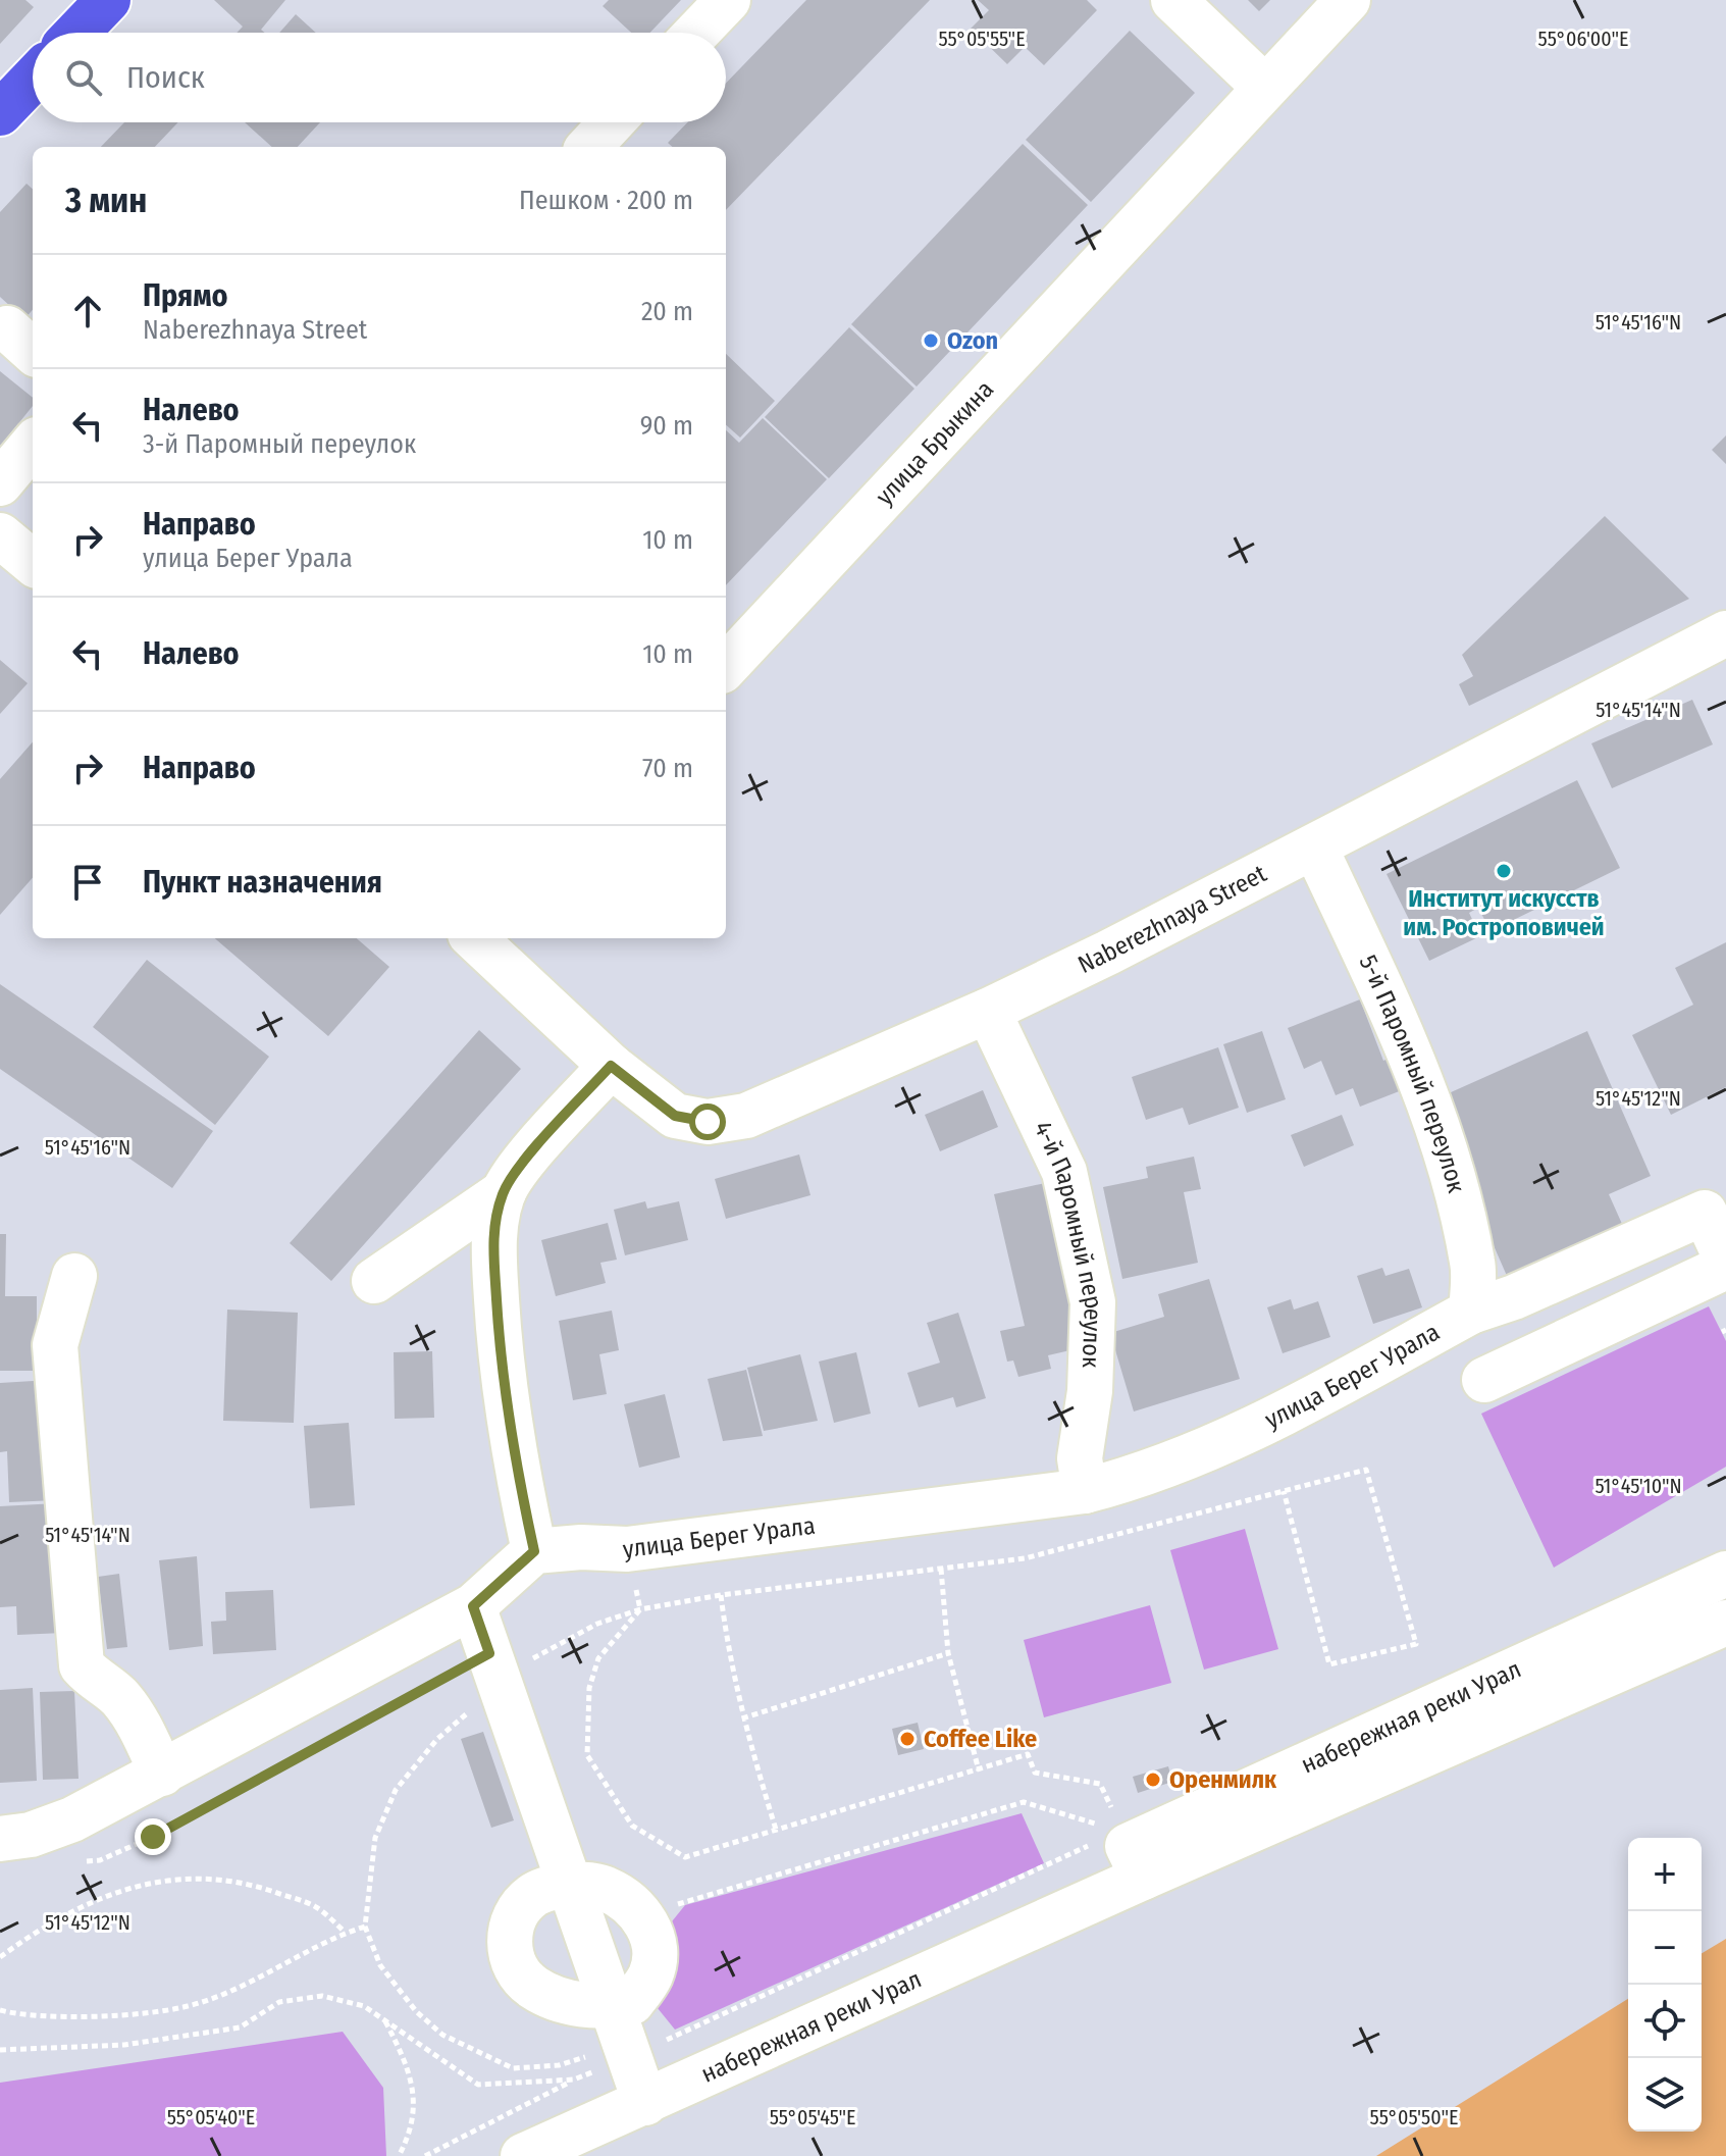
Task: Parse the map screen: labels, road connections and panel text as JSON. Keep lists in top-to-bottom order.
{
  "streets": {
    "street": [
      "улица Брыкина",
      "Naberezhnaya Street",
      "5-й Паромный переулок",
      "4-й Паромный переулок",
      "улица Берег Урала",
      "набережная реки Урал"
    ]
  },
  "crossings": [
    ["Naberezhnaya Street", "5-й Паромный переулок"],
    ["Naberezhnaya Street", "4-й Паромный переулок"],
    ["5-й Паромный переулок", "улица Берег Урала"],
    ["4-й Паромный переулок", "улица Берег Урала"]
  ],
  "places": [
    "Ozon",
    "Институт искусств им. Ростроповичей",
    "Coffee Like",
    "Оренмилк"
  ],
  "page": {
    "search": "Поиск",
    "heading": ["3 мин", "Пешком · 200 m"],
    "list": [
      ["Прямо", "Naberezhnaya Street", "20 m"],
      ["Налево", "3-й Паромный переулок", "90 m"],
      ["Направо", "улица Берег Урала", "10 m"],
      ["Налево", "10 m"],
      ["Направо", "70 m"],
      "Пункт назначения"
    ],
    "map_buttons": ["+", "−"]
  },
  "coordinates": [
    "55°05'55\"E",
    "55°06'00\"E",
    "51°45'16\"N",
    "51°45'14\"N",
    "51°45'12\"N",
    "51°45'10\"N",
    "55°05'40\"E",
    "55°05'45\"E",
    "55°05'50\"E"
  ]
}
